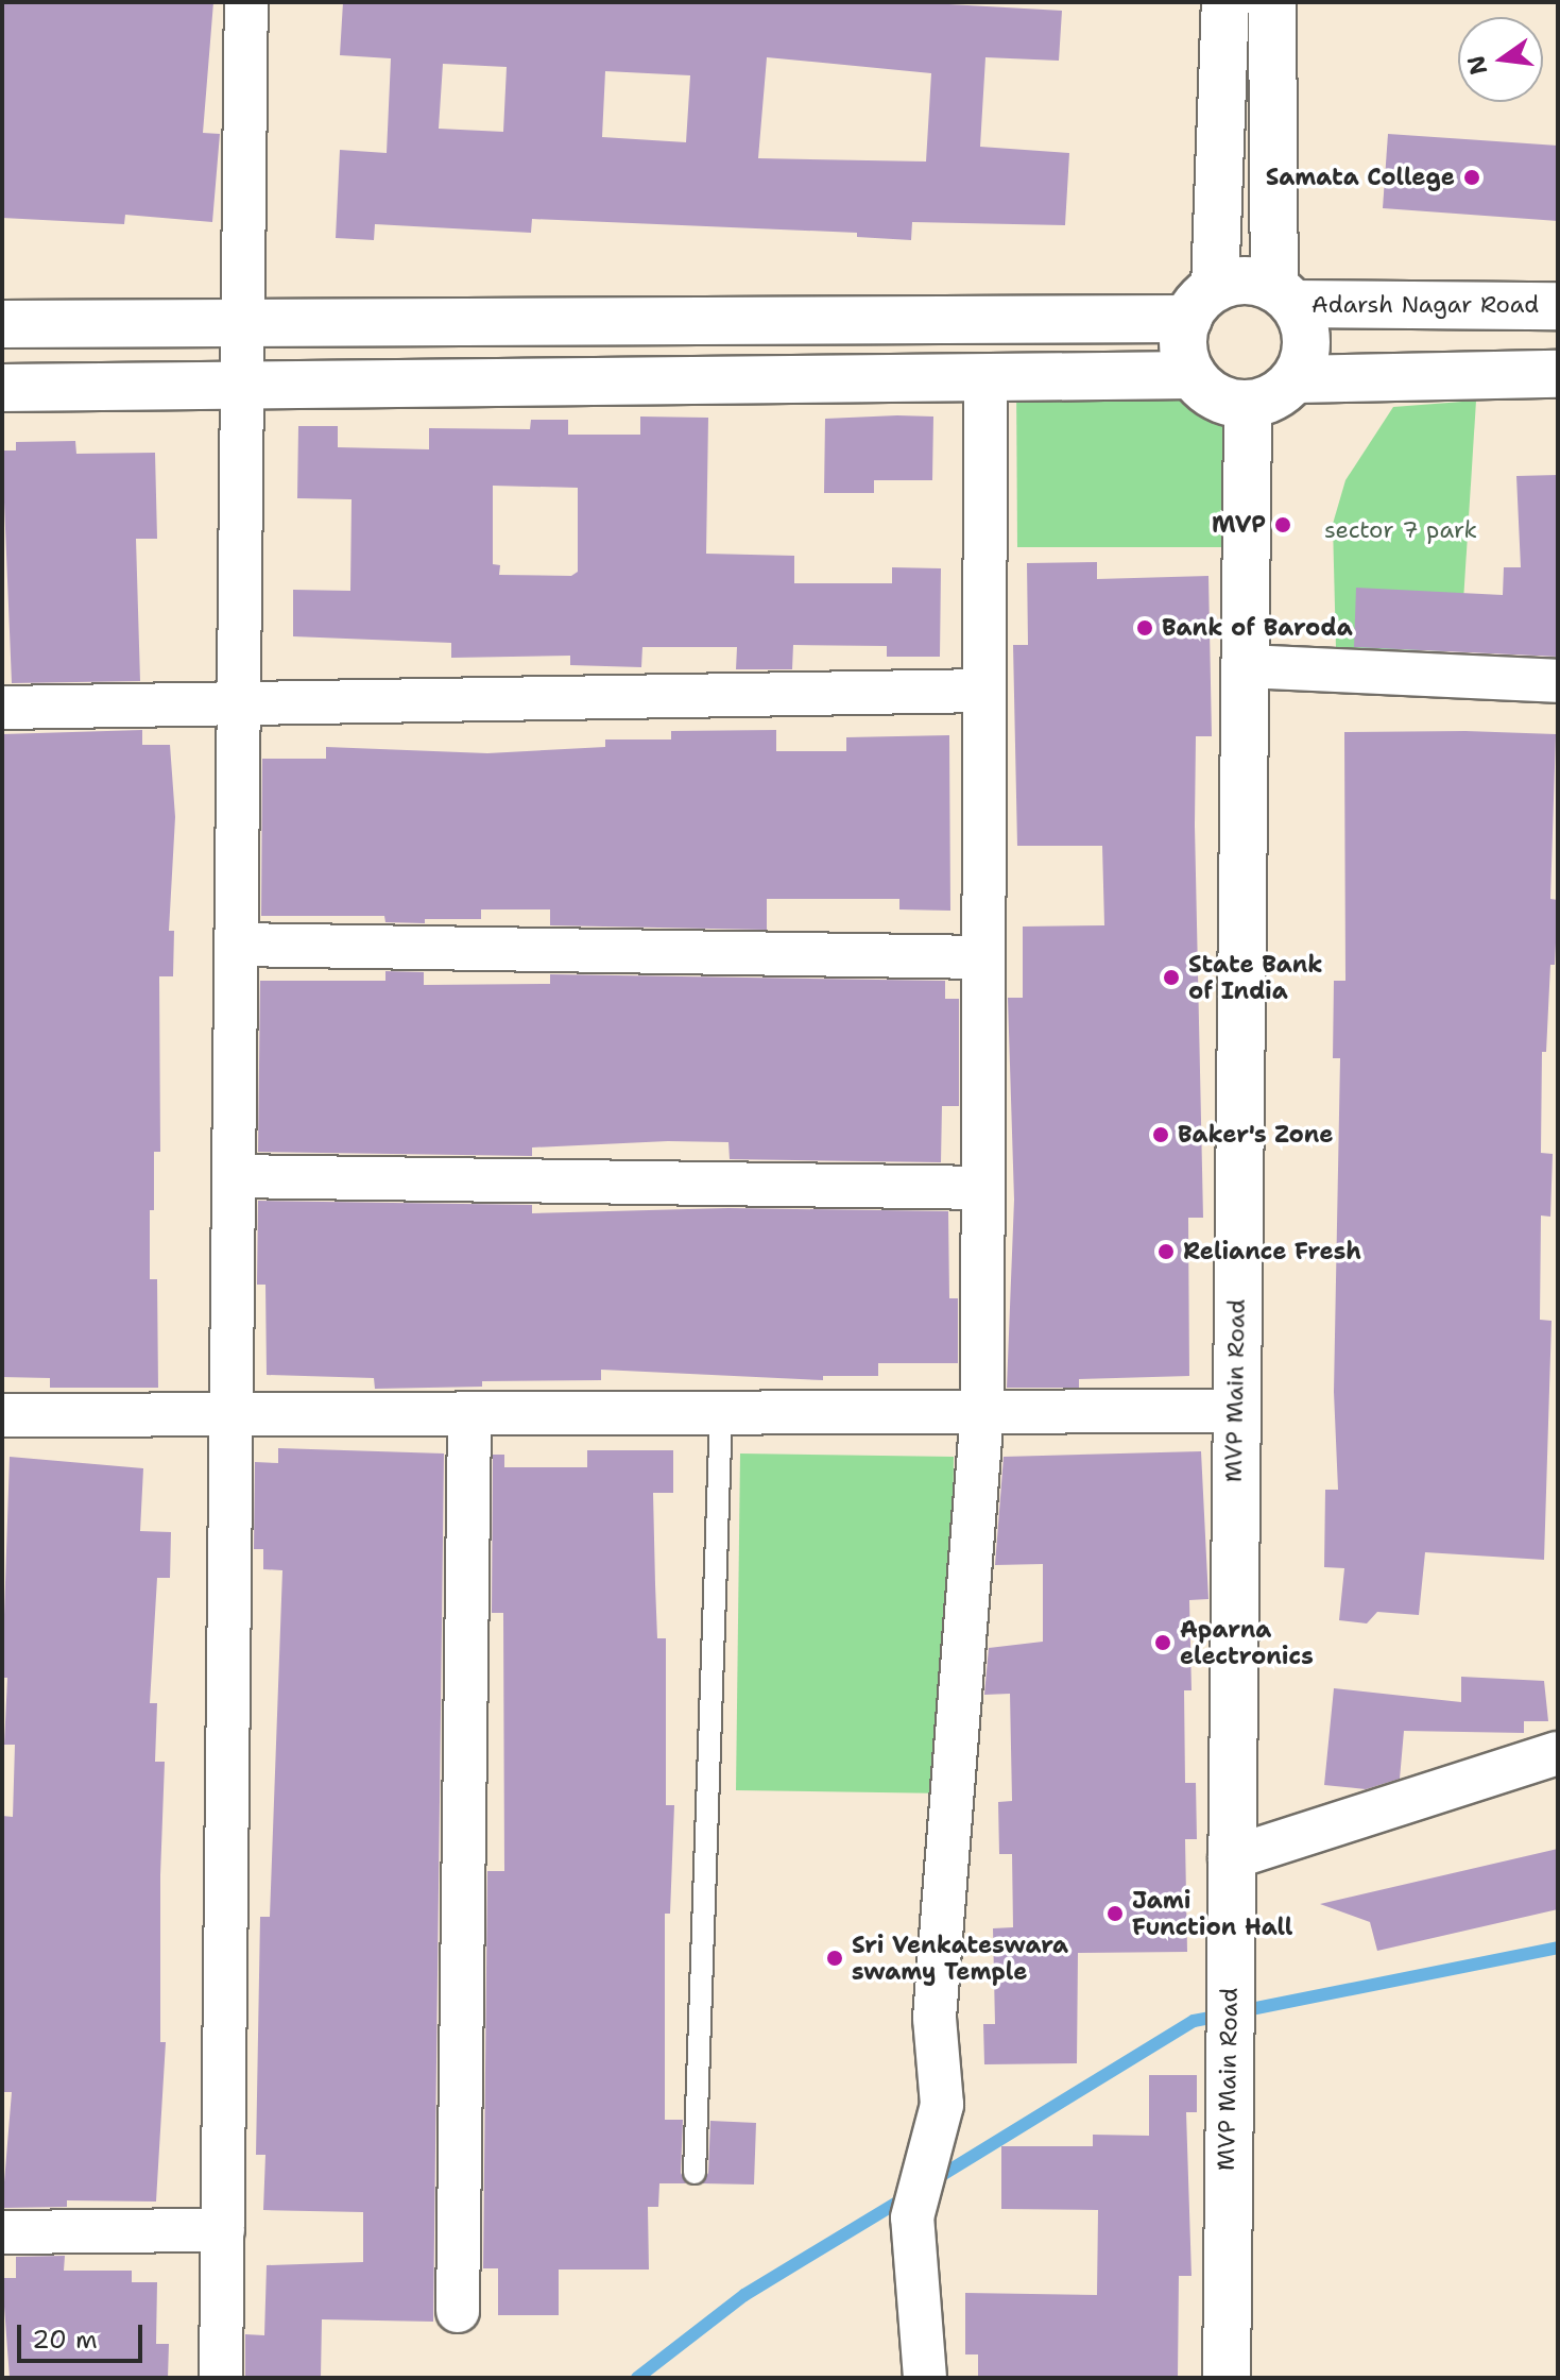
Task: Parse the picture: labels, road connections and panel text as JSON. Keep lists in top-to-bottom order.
{
  "streets": {
    "street": ["Adarsh Nagar Road", "MVP Main Road"]
  },
  "crossings": [
    ["Adarsh Nagar Road", "MVP Main Road"]
  ],
  "parks": ["sector 7 park"],
  "places": [
    "Samata College",
    "MVP",
    "Bank of Baroda",
    "State Bank of India",
    "Baker's Zone",
    "Reliance Fresh",
    "Aparna electronics",
    "Jami Function Hall",
    "Sri Venkateswara swamy Temple"
  ],
  "scale_bar": "20 m",
  "north": "left"
}
